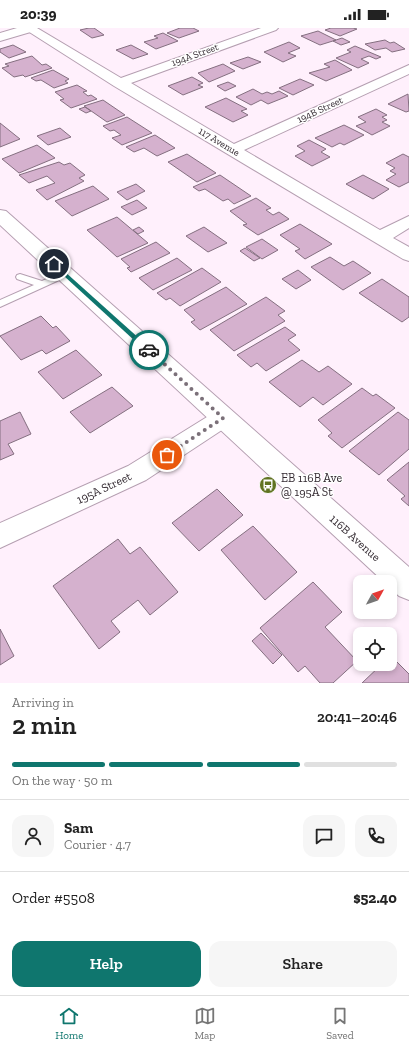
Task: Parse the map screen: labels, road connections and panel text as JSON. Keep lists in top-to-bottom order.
{
  "streets": {
    "street": [
      "194A Street",
      "194B Street",
      "117 Avenue",
      "195A Street",
      "116B Avenue"
    ]
  },
  "crossings": [
    ["194A Street", "117 Avenue"],
    ["194B Street", "117 Avenue"],
    ["195A Street", "116B Avenue"]
  ],
  "places": {
    "bus stop": ["EB 116B Ave @ 195A St"]
  },
  "north": "top right",
  "page": {
    "status": "20:39",
    "heading": ["2 min", "Arriving in", "20:41–20:46"],
    "panel": [
      "Sam",
      "Courier · 4.7",
      "Order #5508",
      "$52.40"
    ],
    "bar": "On the way · 50 m",
    "buttons": ["Help", "Share"],
    "tabs": ["Home", "Map", "Saved"]
  }
}
